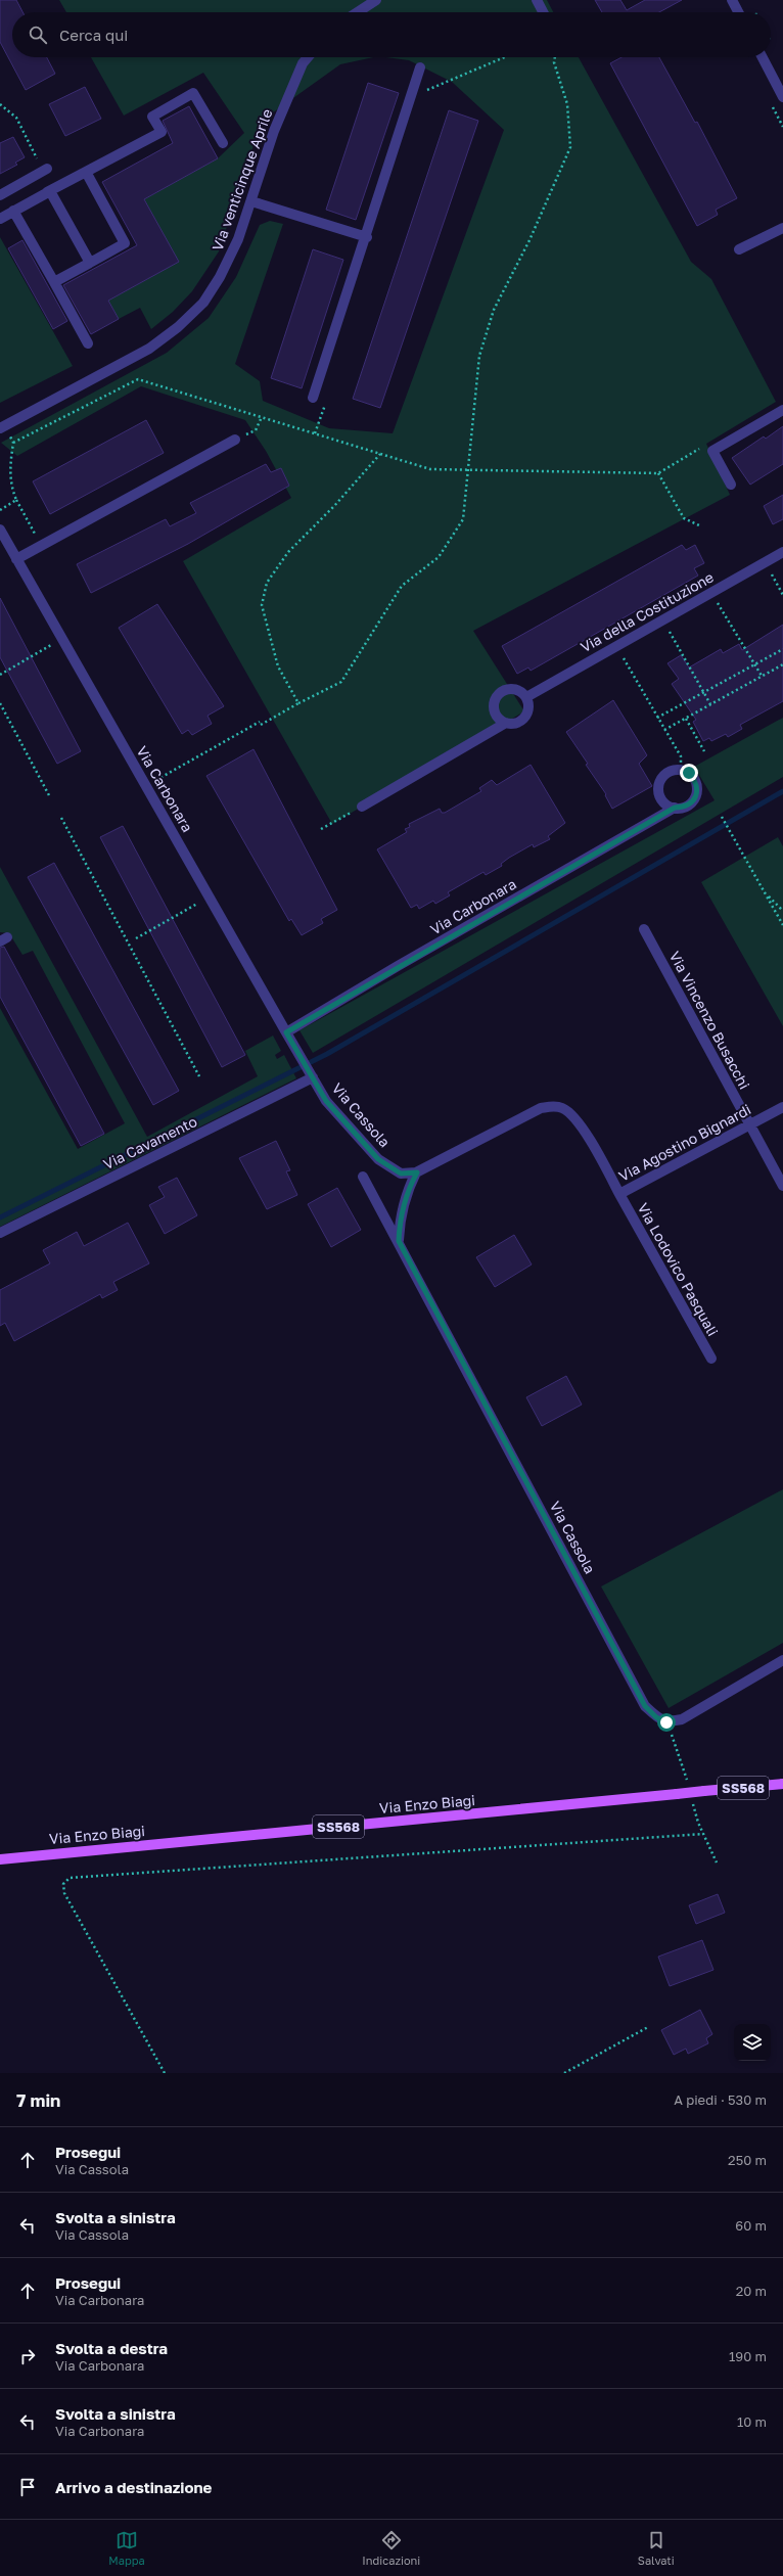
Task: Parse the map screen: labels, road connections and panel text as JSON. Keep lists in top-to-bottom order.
{
  "streets": {
    "main road": ["SS568", "Via Enzo Biagi"],
    "street": [
      "Via venticinque Aprile",
      "Via della Costituzione",
      "Via Carbonara",
      "Via Vincenzo Busacchi",
      "Via Cassola",
      "Via Cavamento",
      "Via Agostino Bignardi",
      "Via Lodovico Pasquali"
    ]
  },
  "crossings": [
    ["Via Carbonara", "Via Cassola"],
    ["Via Carbonara", "Via Cavamento"],
    ["Via Vincenzo Busacchi", "Via Agostino Bignardi"],
    ["Via Cassola", "Via Cavamento"],
    ["Via Cassola", "Via Agostino Bignardi"],
    ["Via Agostino Bignardi", "Via Lodovico Pasquali"]
  ],
  "page": {
    "search": "Cerca qui",
    "heading": ["7 min", "A piedi · 530 m"],
    "list": [
      ["Prosegui", "Via Cassola", "250 m"],
      ["Svolta a sinistra", "Via Cassola", "60 m"],
      ["Prosegui", "Via Carbonara", "20 m"],
      ["Svolta a destra", "Via Carbonara", "190 m"],
      ["Svolta a sinistra", "Via Carbonara", "10 m"],
      "Arrivo a destinazione"
    ],
    "nav": ["Mappa", "Indicazioni", "Salvati"]
  }
}
